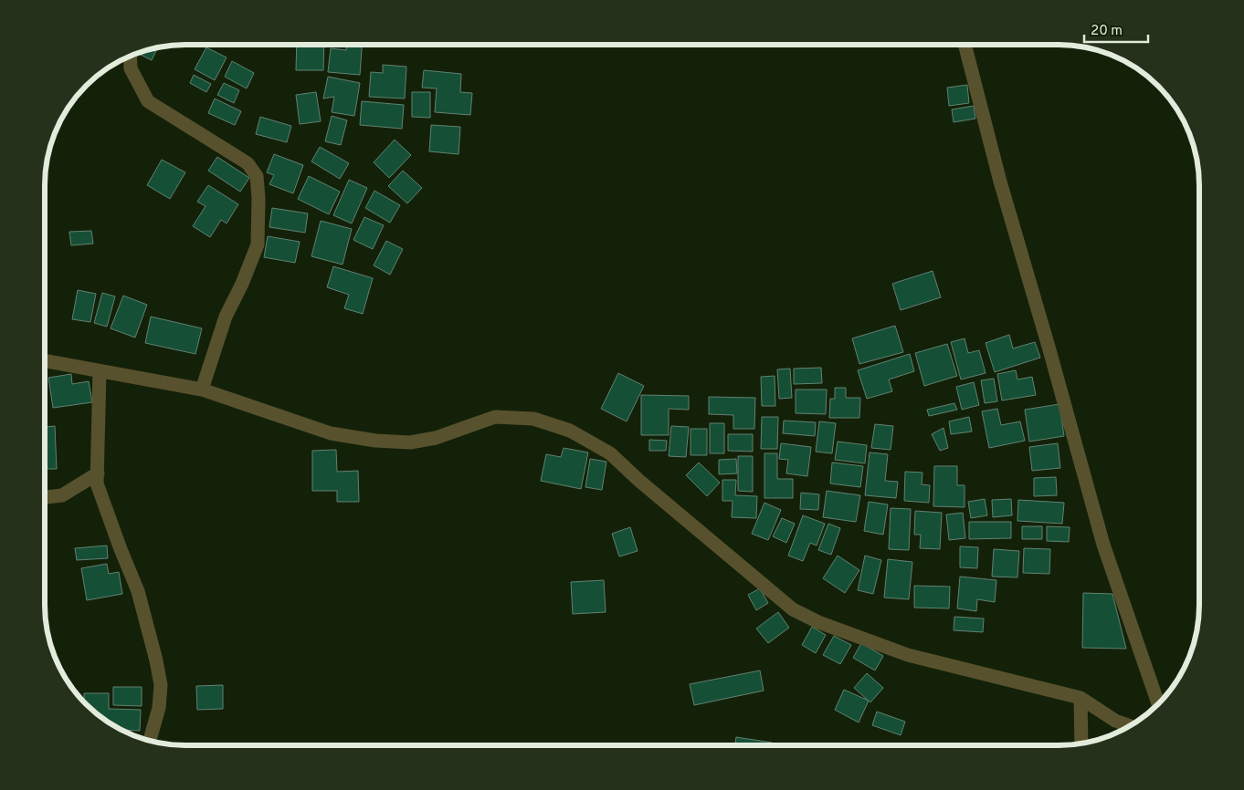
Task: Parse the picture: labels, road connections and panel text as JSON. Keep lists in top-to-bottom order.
{
  "scale_bar": "20 m"
}
